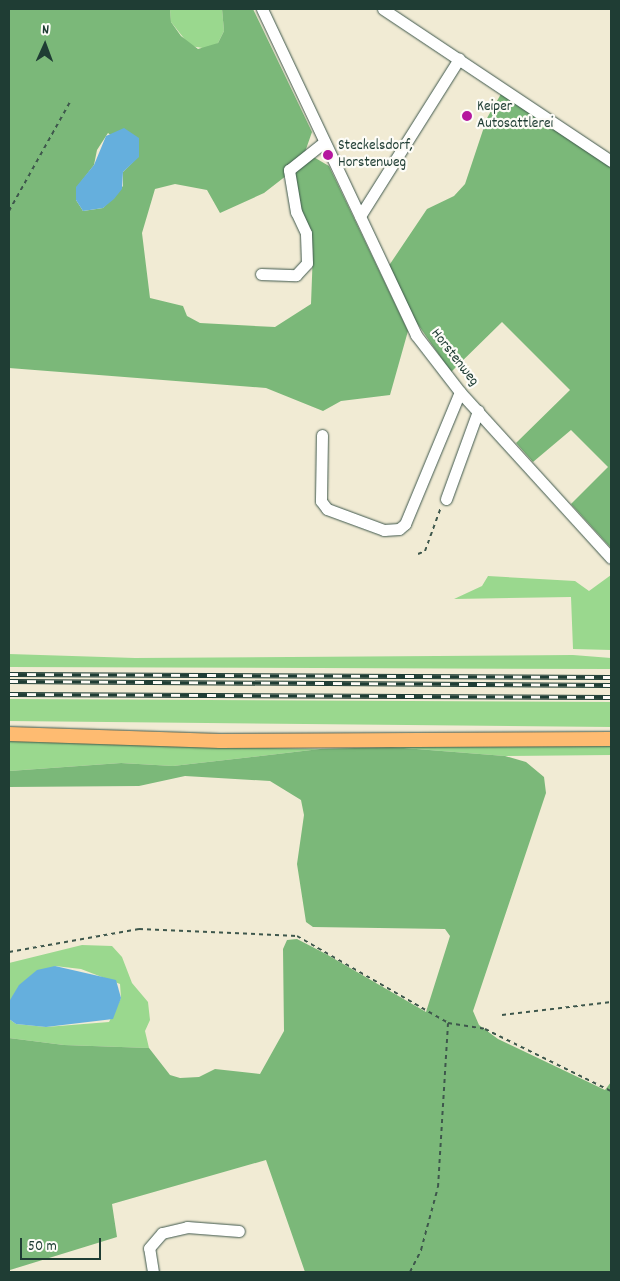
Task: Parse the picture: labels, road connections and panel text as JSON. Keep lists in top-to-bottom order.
{
  "streets": {
    "street": ["Horstenweg"]
  },
  "places": ["Keiper Autosattlerei", "Steckelsdorf, Horstenweg"],
  "scale_bar": "50 m",
  "north": "top"
}
